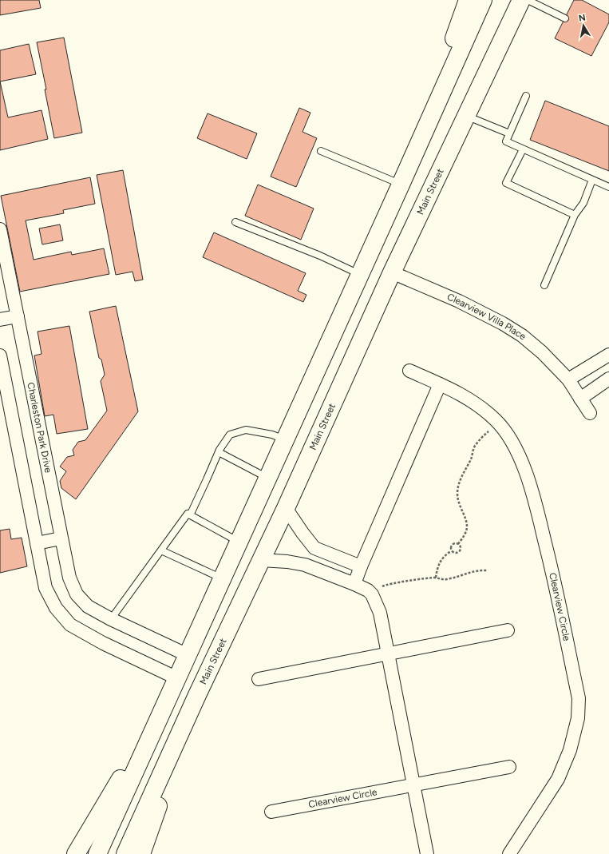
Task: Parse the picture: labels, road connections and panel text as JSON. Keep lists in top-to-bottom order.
{
  "streets": {
    "highway": ["Main Street"],
    "street": ["Clearview Villa Place", "Charleston Park Drive", "Clearview Circle"]
  },
  "crossings": [
    ["Main Street", "Clearview Villa Place"]
  ],
  "north": "top"
}
